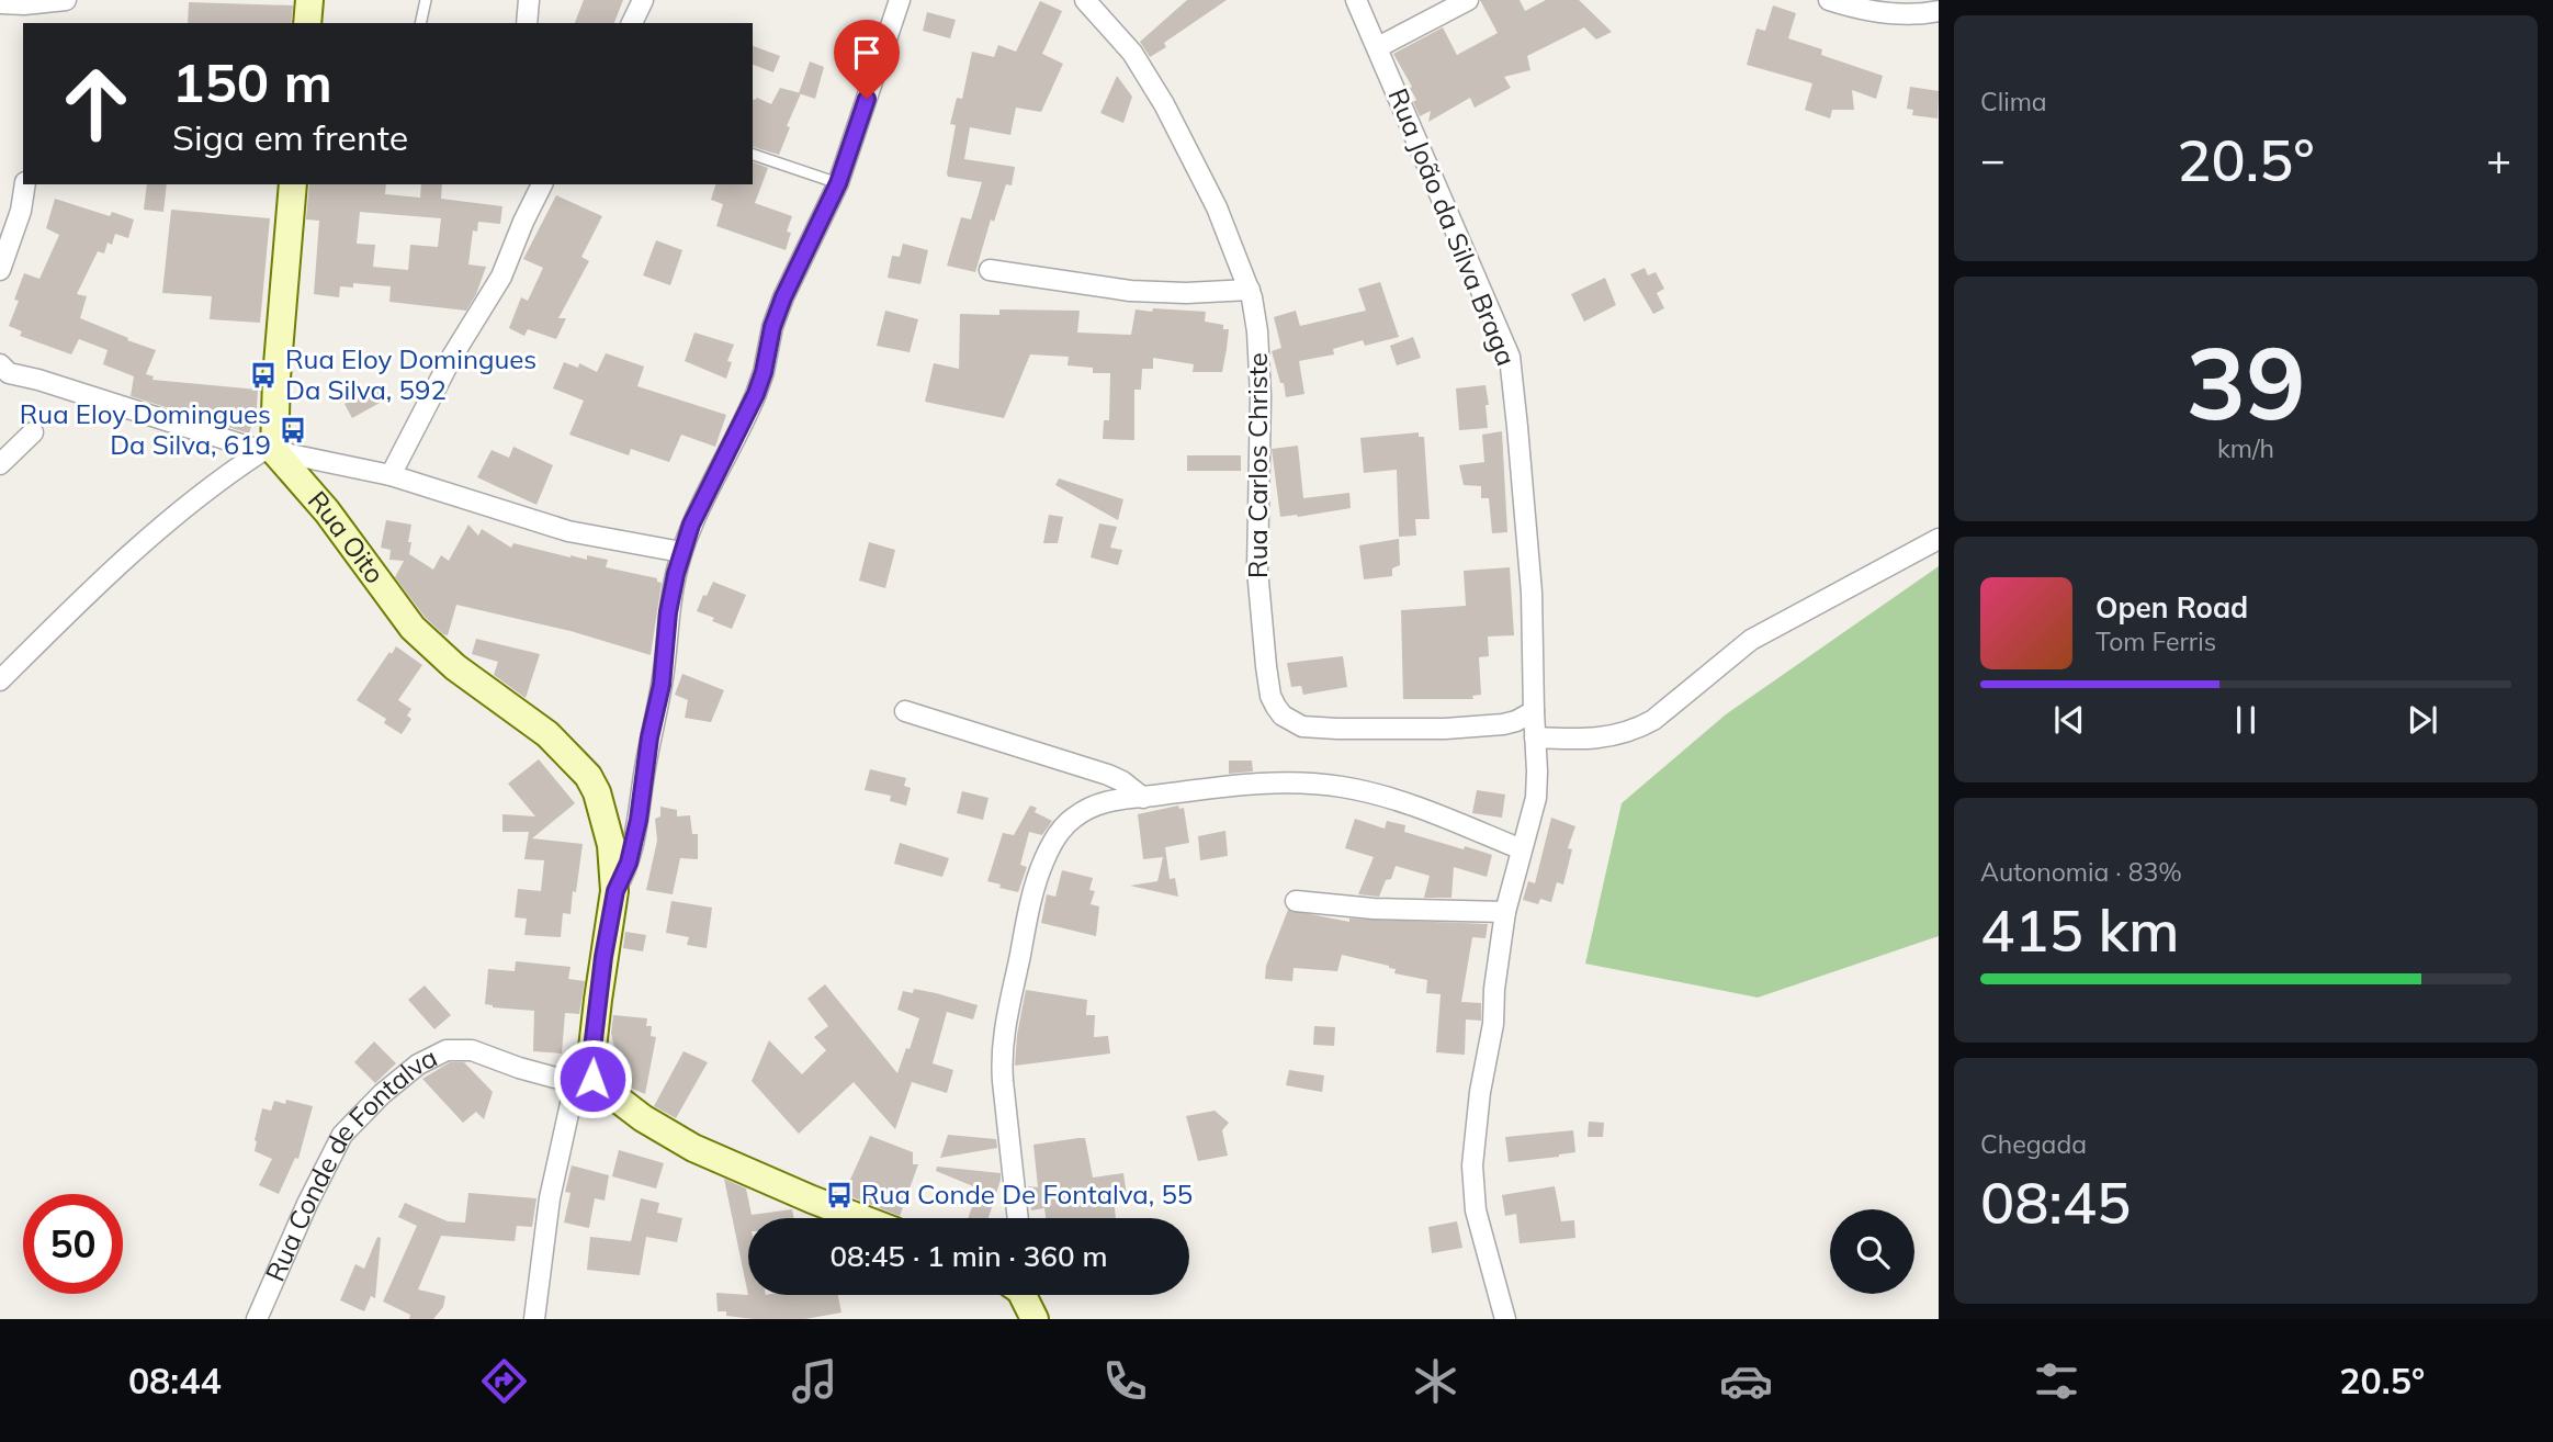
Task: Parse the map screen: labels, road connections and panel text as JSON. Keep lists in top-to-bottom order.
{
  "streets": {
    "main road": ["Rua Oito"],
    "street": ["Rua João da Silva Braga", "Rua Carlos Christe", "Rua Conde de Fontalva"]
  },
  "crossings": [
    ["Rua João da Silva Braga", "Rua Carlos Christe"],
    ["Rua Oito", "Rua Conde de Fontalva"]
  ],
  "places": {
    "bus stop": ["Rua Eloy Domingues Da Silva, 592", "Rua Eloy Domingues Da Silva, 619", "Rua Conde De Fontalva, 55"]
  },
  "page": {
    "tile": [
      "Clima",
      ["39", "km/h"],
      ["Autonomia · 83%", "415 km"],
      ["Chegada", "08:45"]
    ],
    "turn": ["150 m", "Siga em frente"],
    "heat": ["−", "20.5°", "+"],
    "song": ["Open Road", "Tom Ferris"],
    "limit": "50",
    "trip": "08:45 · 1 min · 360 m",
    "tabs": ["08:44", "20.5°"]
  }
}
